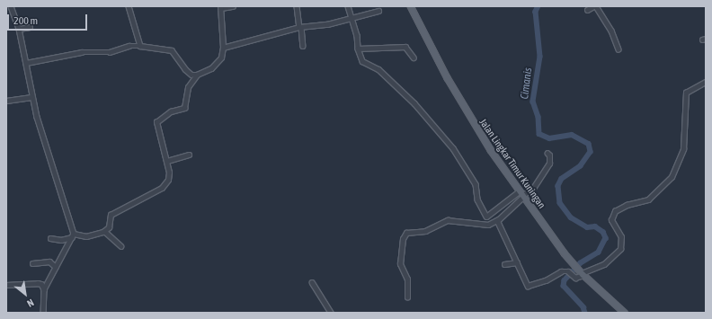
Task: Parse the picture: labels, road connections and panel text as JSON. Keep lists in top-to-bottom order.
{
  "streets": {
    "main road": ["Jalan Lingkar Timur Kuningan"]
  },
  "water": ["Cimanis"],
  "scale_bar": "200 m",
  "north": "bottom right"
}
